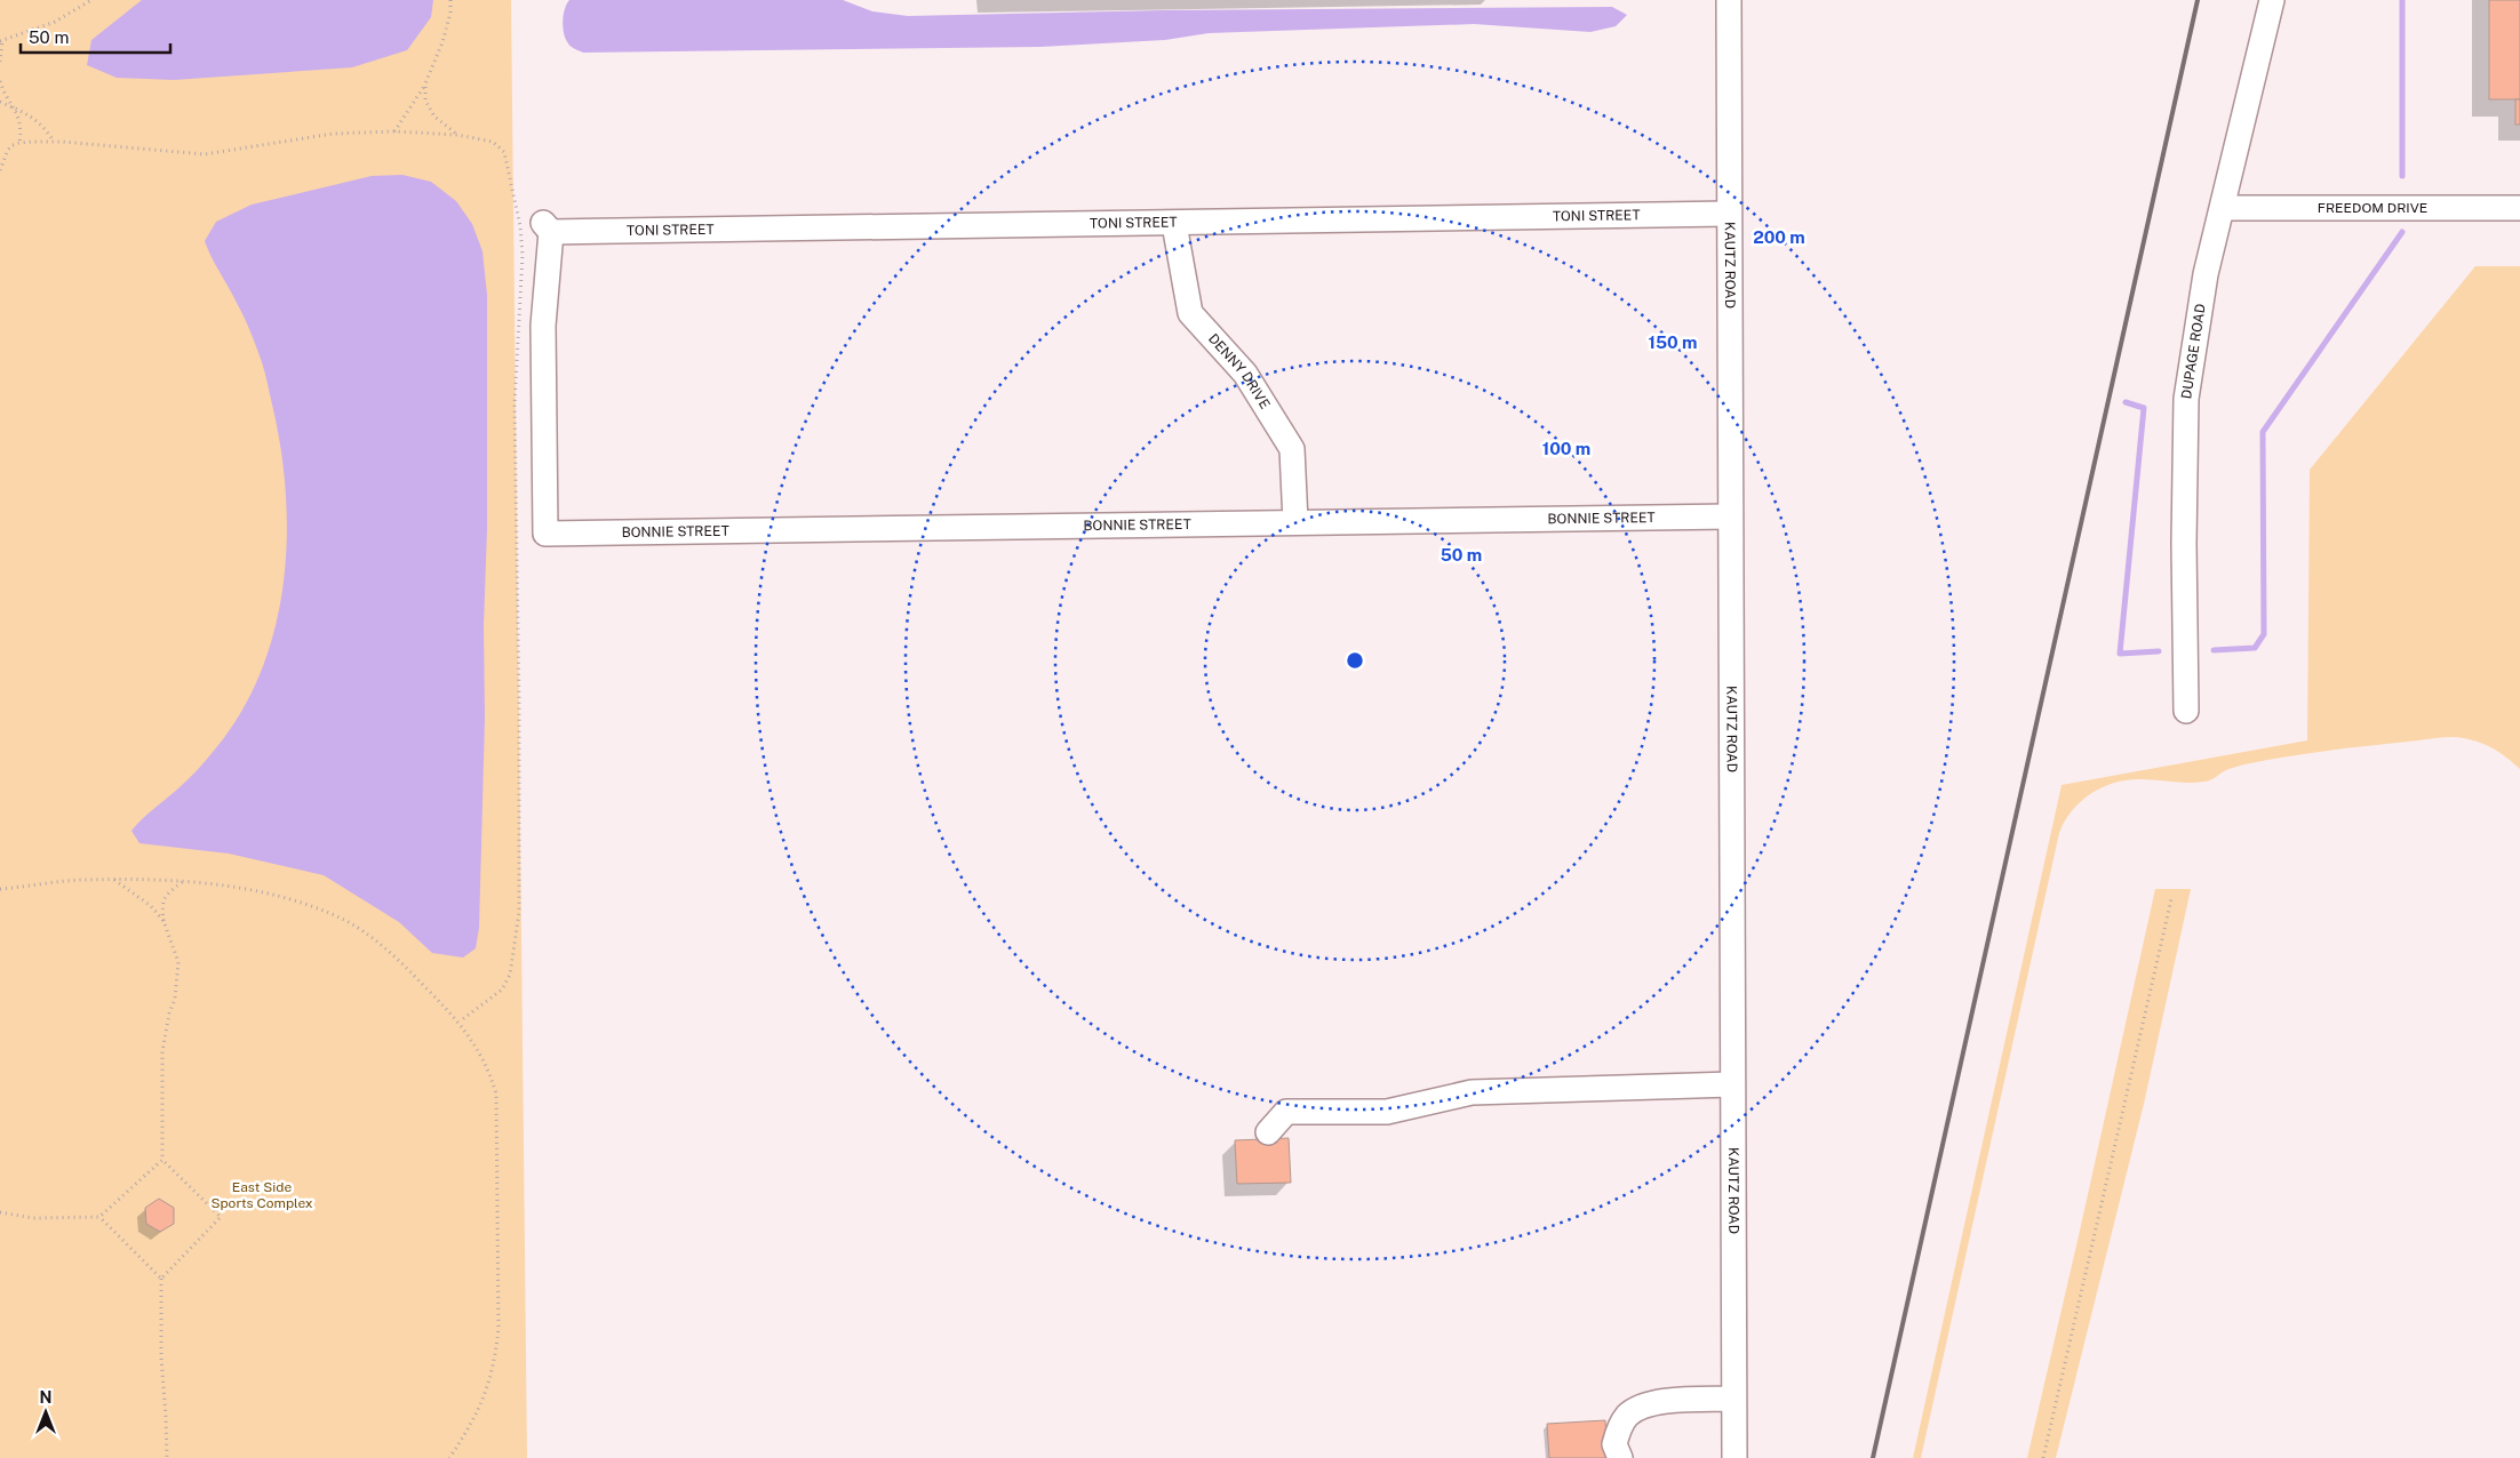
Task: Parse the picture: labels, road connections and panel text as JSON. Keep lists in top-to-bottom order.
{
  "streets": {
    "street": [
      "FREEDOM DRIVE",
      "TONI STREET",
      "KAUTZ ROAD",
      "DUPAGE ROAD",
      "DENNY DRIVE",
      "BONNIE STREET"
    ]
  },
  "crossings": [
    ["FREEDOM DRIVE", "DUPAGE ROAD"],
    ["TONI STREET", "KAUTZ ROAD"],
    ["TONI STREET", "DENNY DRIVE"],
    ["TONI STREET", "BONNIE STREET"],
    ["KAUTZ ROAD", "BONNIE STREET"],
    ["DENNY DRIVE", "BONNIE STREET"]
  ],
  "parks": ["East Side Sports Complex"],
  "scale_bar": "50 m",
  "north": "top",
  "rings": [
    "200 m",
    "150 m",
    "100 m",
    "50 m"
  ]
}
